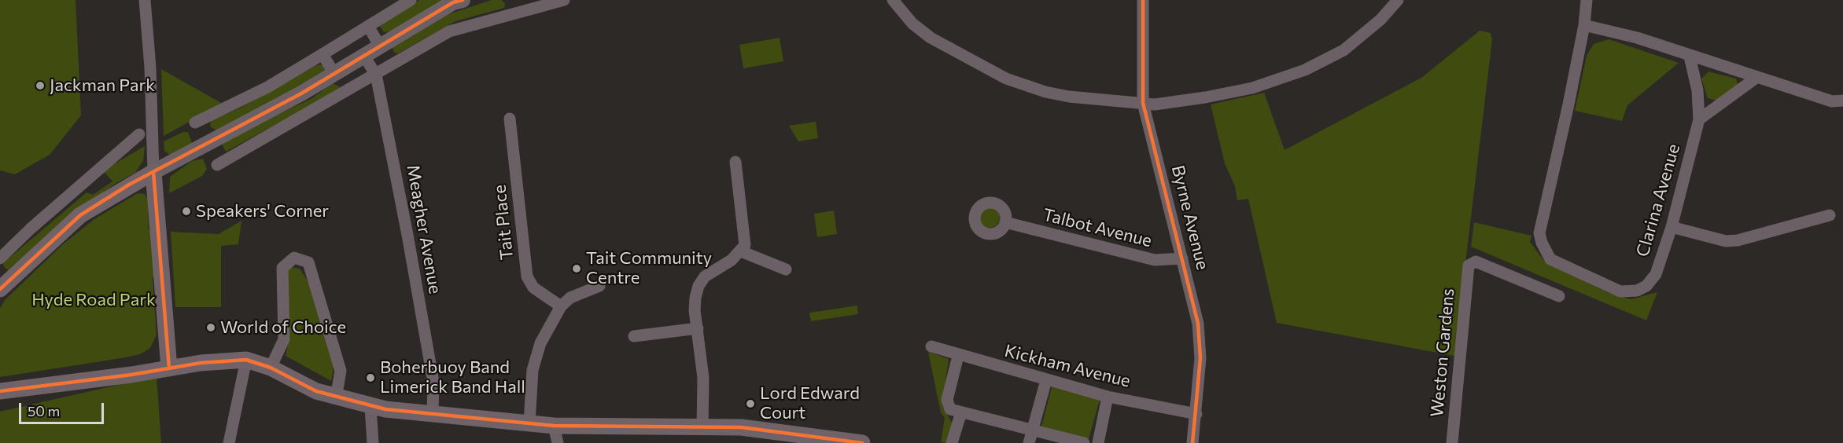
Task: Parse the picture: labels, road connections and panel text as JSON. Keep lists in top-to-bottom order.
{
  "streets": {
    "street": [
      "Clarina Avenue",
      "Byrne Avenue",
      "Tait Place",
      "Talbot Avenue",
      "Meagher Avenue",
      "Weston Gardens",
      "Kickham Avenue"
    ]
  },
  "crossings": [
    ["Byrne Avenue", "Talbot Avenue"],
    ["Byrne Avenue", "Kickham Avenue"]
  ],
  "parks": ["Hyde Road Park"],
  "places": [
    "Jackman Park",
    "Speakers' Corner",
    "Tait Community Centre",
    "World of Choice",
    "Boherbuoy Band Limerick Band Hall",
    "Lord Edward Court"
  ],
  "scale_bar": "50 m"
}
